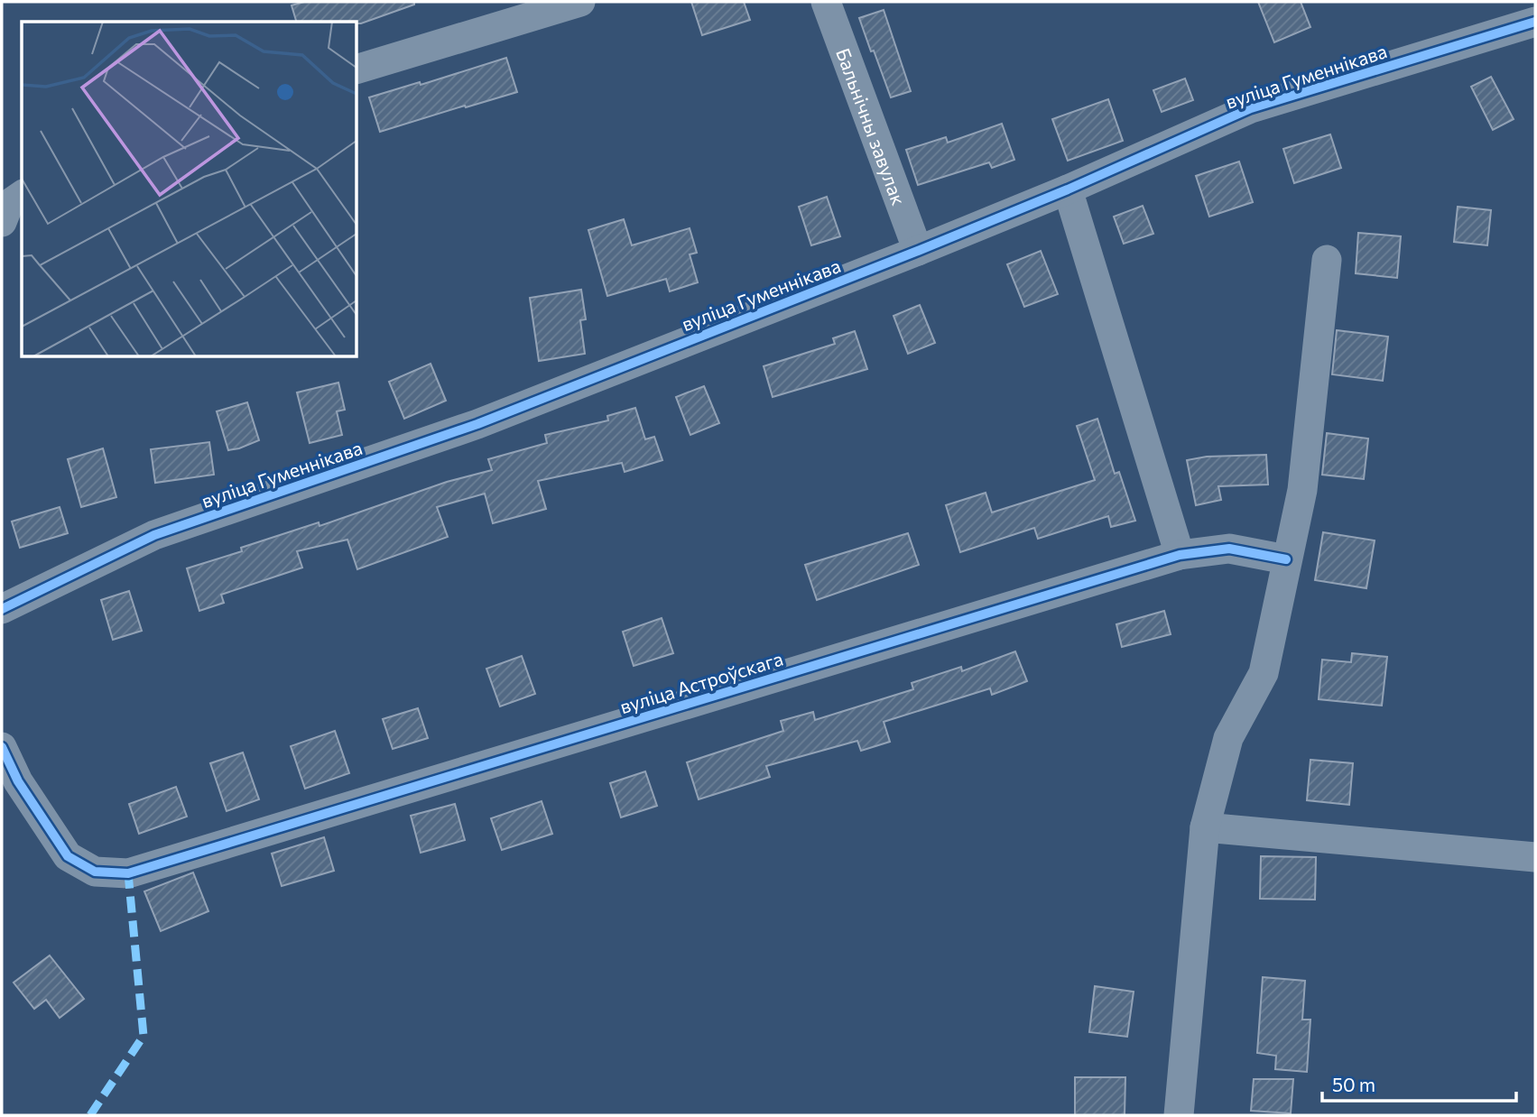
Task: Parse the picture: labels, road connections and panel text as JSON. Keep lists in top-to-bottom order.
{
  "streets": {
    "street": ["вуліца Гуменнікава", "Бальнічны завулак", "вуліца Астроўскага"]
  },
  "crossings": [
    ["вуліца Гуменнікава", "Бальнічны завулак"]
  ],
  "scale_bar": "50 m"
}
